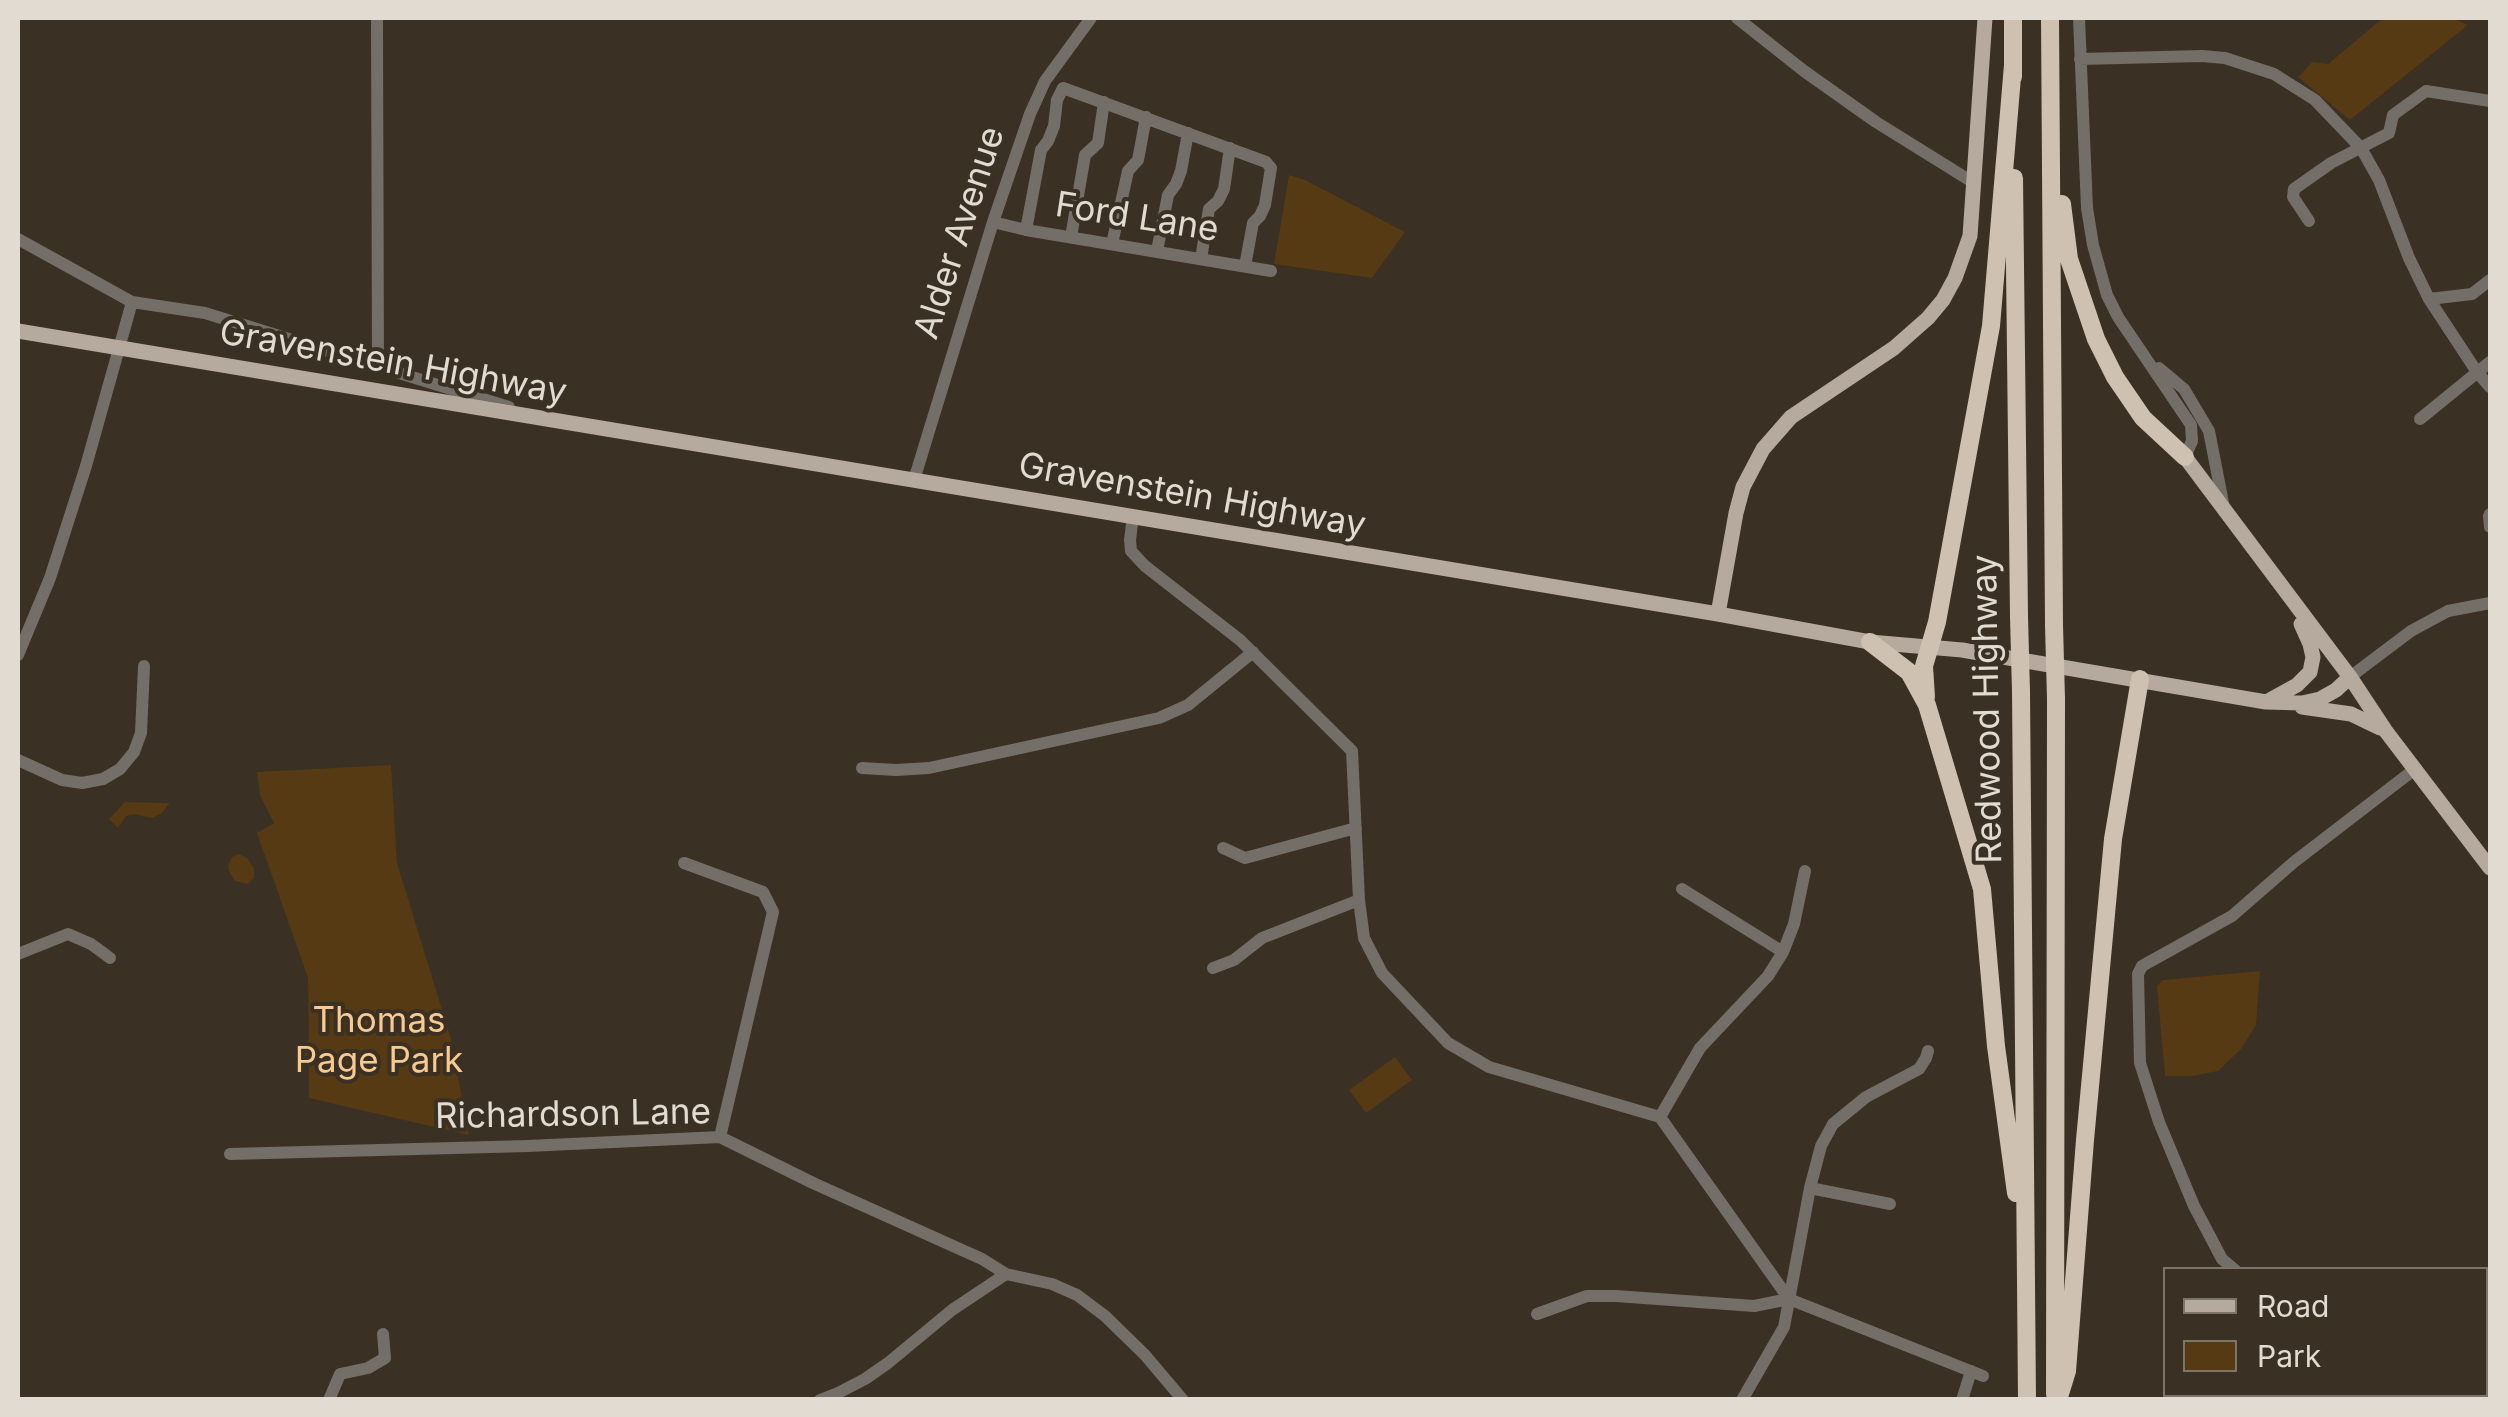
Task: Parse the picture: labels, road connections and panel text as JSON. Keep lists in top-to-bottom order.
{
  "streets": {
    "highway": ["Redwood Highway"],
    "main road": ["Gravenstein Highway"],
    "street": ["Ford Lane", "Alder Avenue", "Richardson Lane"]
  },
  "crossings": [
    ["Ford Lane", "Alder Avenue"],
    ["Alder Avenue", "Gravenstein Highway"]
  ],
  "parks": ["Thomas Page Park"],
  "legend": ["Road", "Park"]
}
